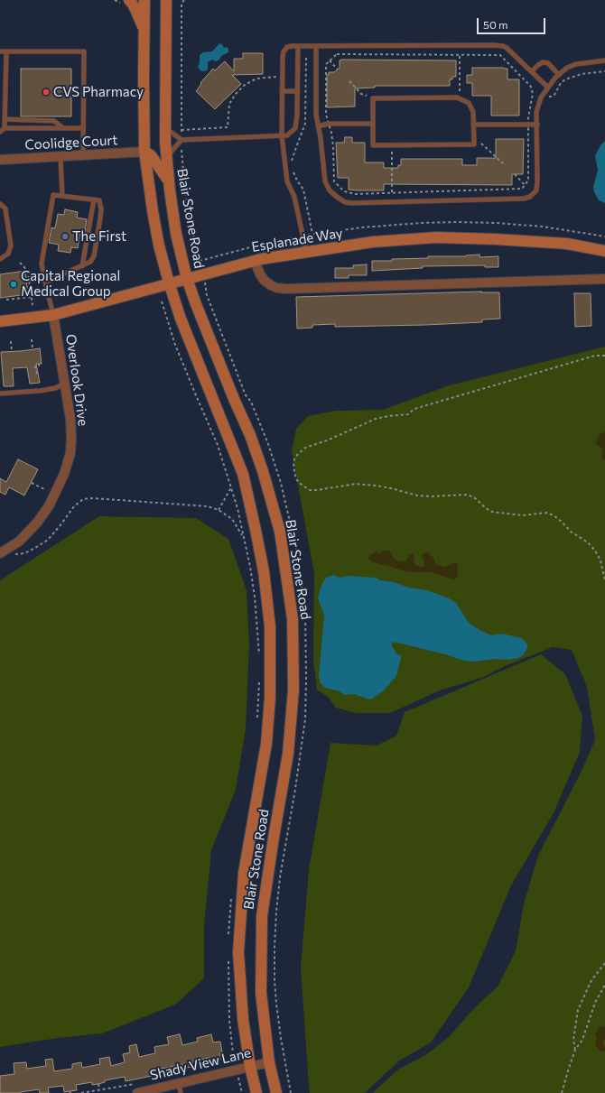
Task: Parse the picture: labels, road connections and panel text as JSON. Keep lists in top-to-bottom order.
{
  "streets": {
    "street": [
      "Coolidge Court",
      "Blair Stone Road",
      "Esplanade Way",
      "Overlook Drive",
      "Shady View Lane"
    ]
  },
  "crossings": [
    ["Coolidge Court", "Blair Stone Road"],
    ["Blair Stone Road", "Esplanade Way"],
    ["Blair Stone Road", "Shady View Lane"],
    ["Esplanade Way", "Overlook Drive"]
  ],
  "places": ["CVS Pharmacy", "The First", "Capital Regional Medical Group"],
  "scale_bar": "50 m"
}
